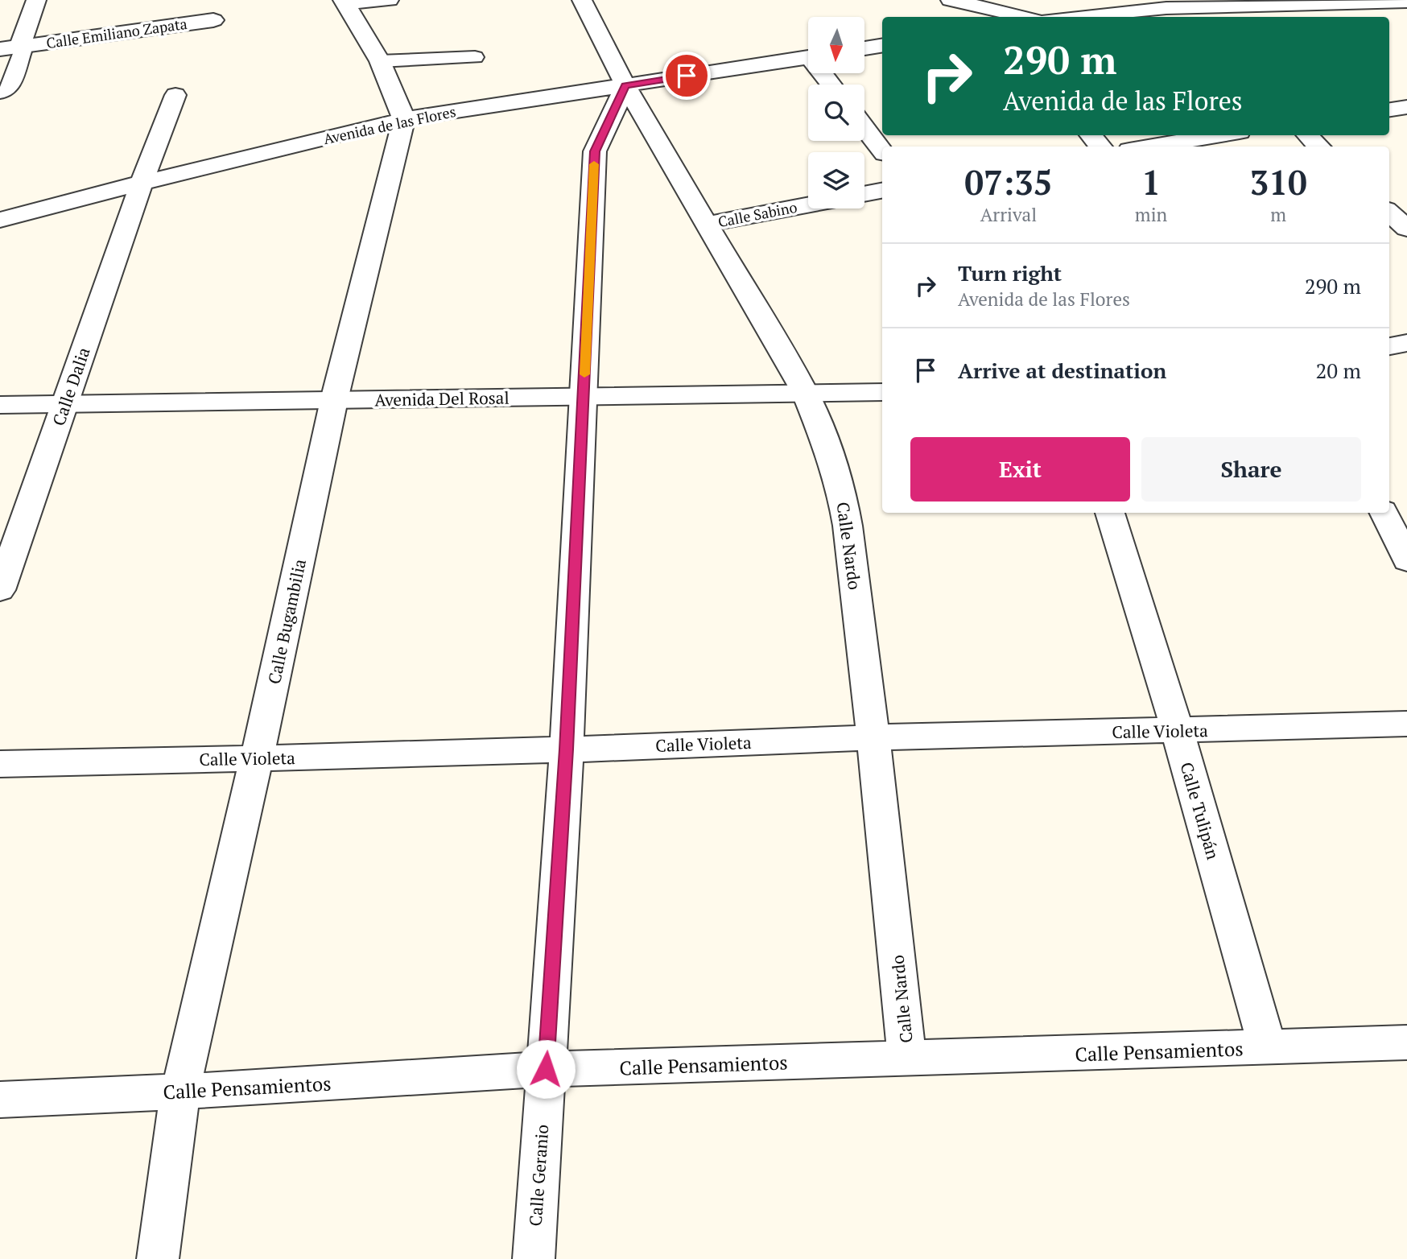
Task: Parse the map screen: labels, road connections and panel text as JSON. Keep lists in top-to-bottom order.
{
  "streets": {
    "street": [
      "Calle Emiliano Zapata",
      "Avenida de las Flores",
      "Calle Sabino",
      "Calle Dalia",
      "Avenida Del Rosal",
      "Calle Nardo",
      "Calle Bugambilia",
      "Calle Violeta",
      "Calle Tulipán",
      "Calle Pensamientos",
      "Calle Geranio"
    ]
  },
  "crossings": [
    ["Avenida de las Flores", "Calle Dalia"],
    ["Avenida de las Flores", "Calle Nardo"],
    ["Avenida de las Flores", "Calle Bugambilia"],
    ["Avenida de las Flores", "Calle Geranio"],
    ["Calle Sabino", "Calle Nardo"],
    ["Calle Dalia", "Avenida Del Rosal"],
    ["Avenida Del Rosal", "Calle Nardo"],
    ["Avenida Del Rosal", "Calle Bugambilia"],
    ["Avenida Del Rosal", "Calle Geranio"],
    ["Calle Nardo", "Calle Violeta"],
    ["Calle Nardo", "Calle Pensamientos"],
    ["Calle Nardo", "Calle Geranio"],
    ["Calle Bugambilia", "Calle Violeta"],
    ["Calle Bugambilia", "Calle Pensamientos"],
    ["Calle Violeta", "Calle Tulipán"],
    ["Calle Violeta", "Calle Geranio"],
    ["Calle Tulipán", "Calle Pensamientos"],
    ["Calle Pensamientos", "Calle Geranio"]
  ],
  "north": "bottom",
  "page": {
    "turn": ["290 m", "Avenida de las Flores"],
    "eta": [
      "07:35",
      "Arrival",
      "1",
      "min",
      "310",
      "m"
    ],
    "list": [
      {
        "name": "Turn right",
        "note": "Avenida de las Flores",
        "value": "290 m"
      },
      {
        "name": "Arrive at destination",
        "value": "20 m"
      }
    ],
    "buttons": ["Exit", "Share"]
  }
}
